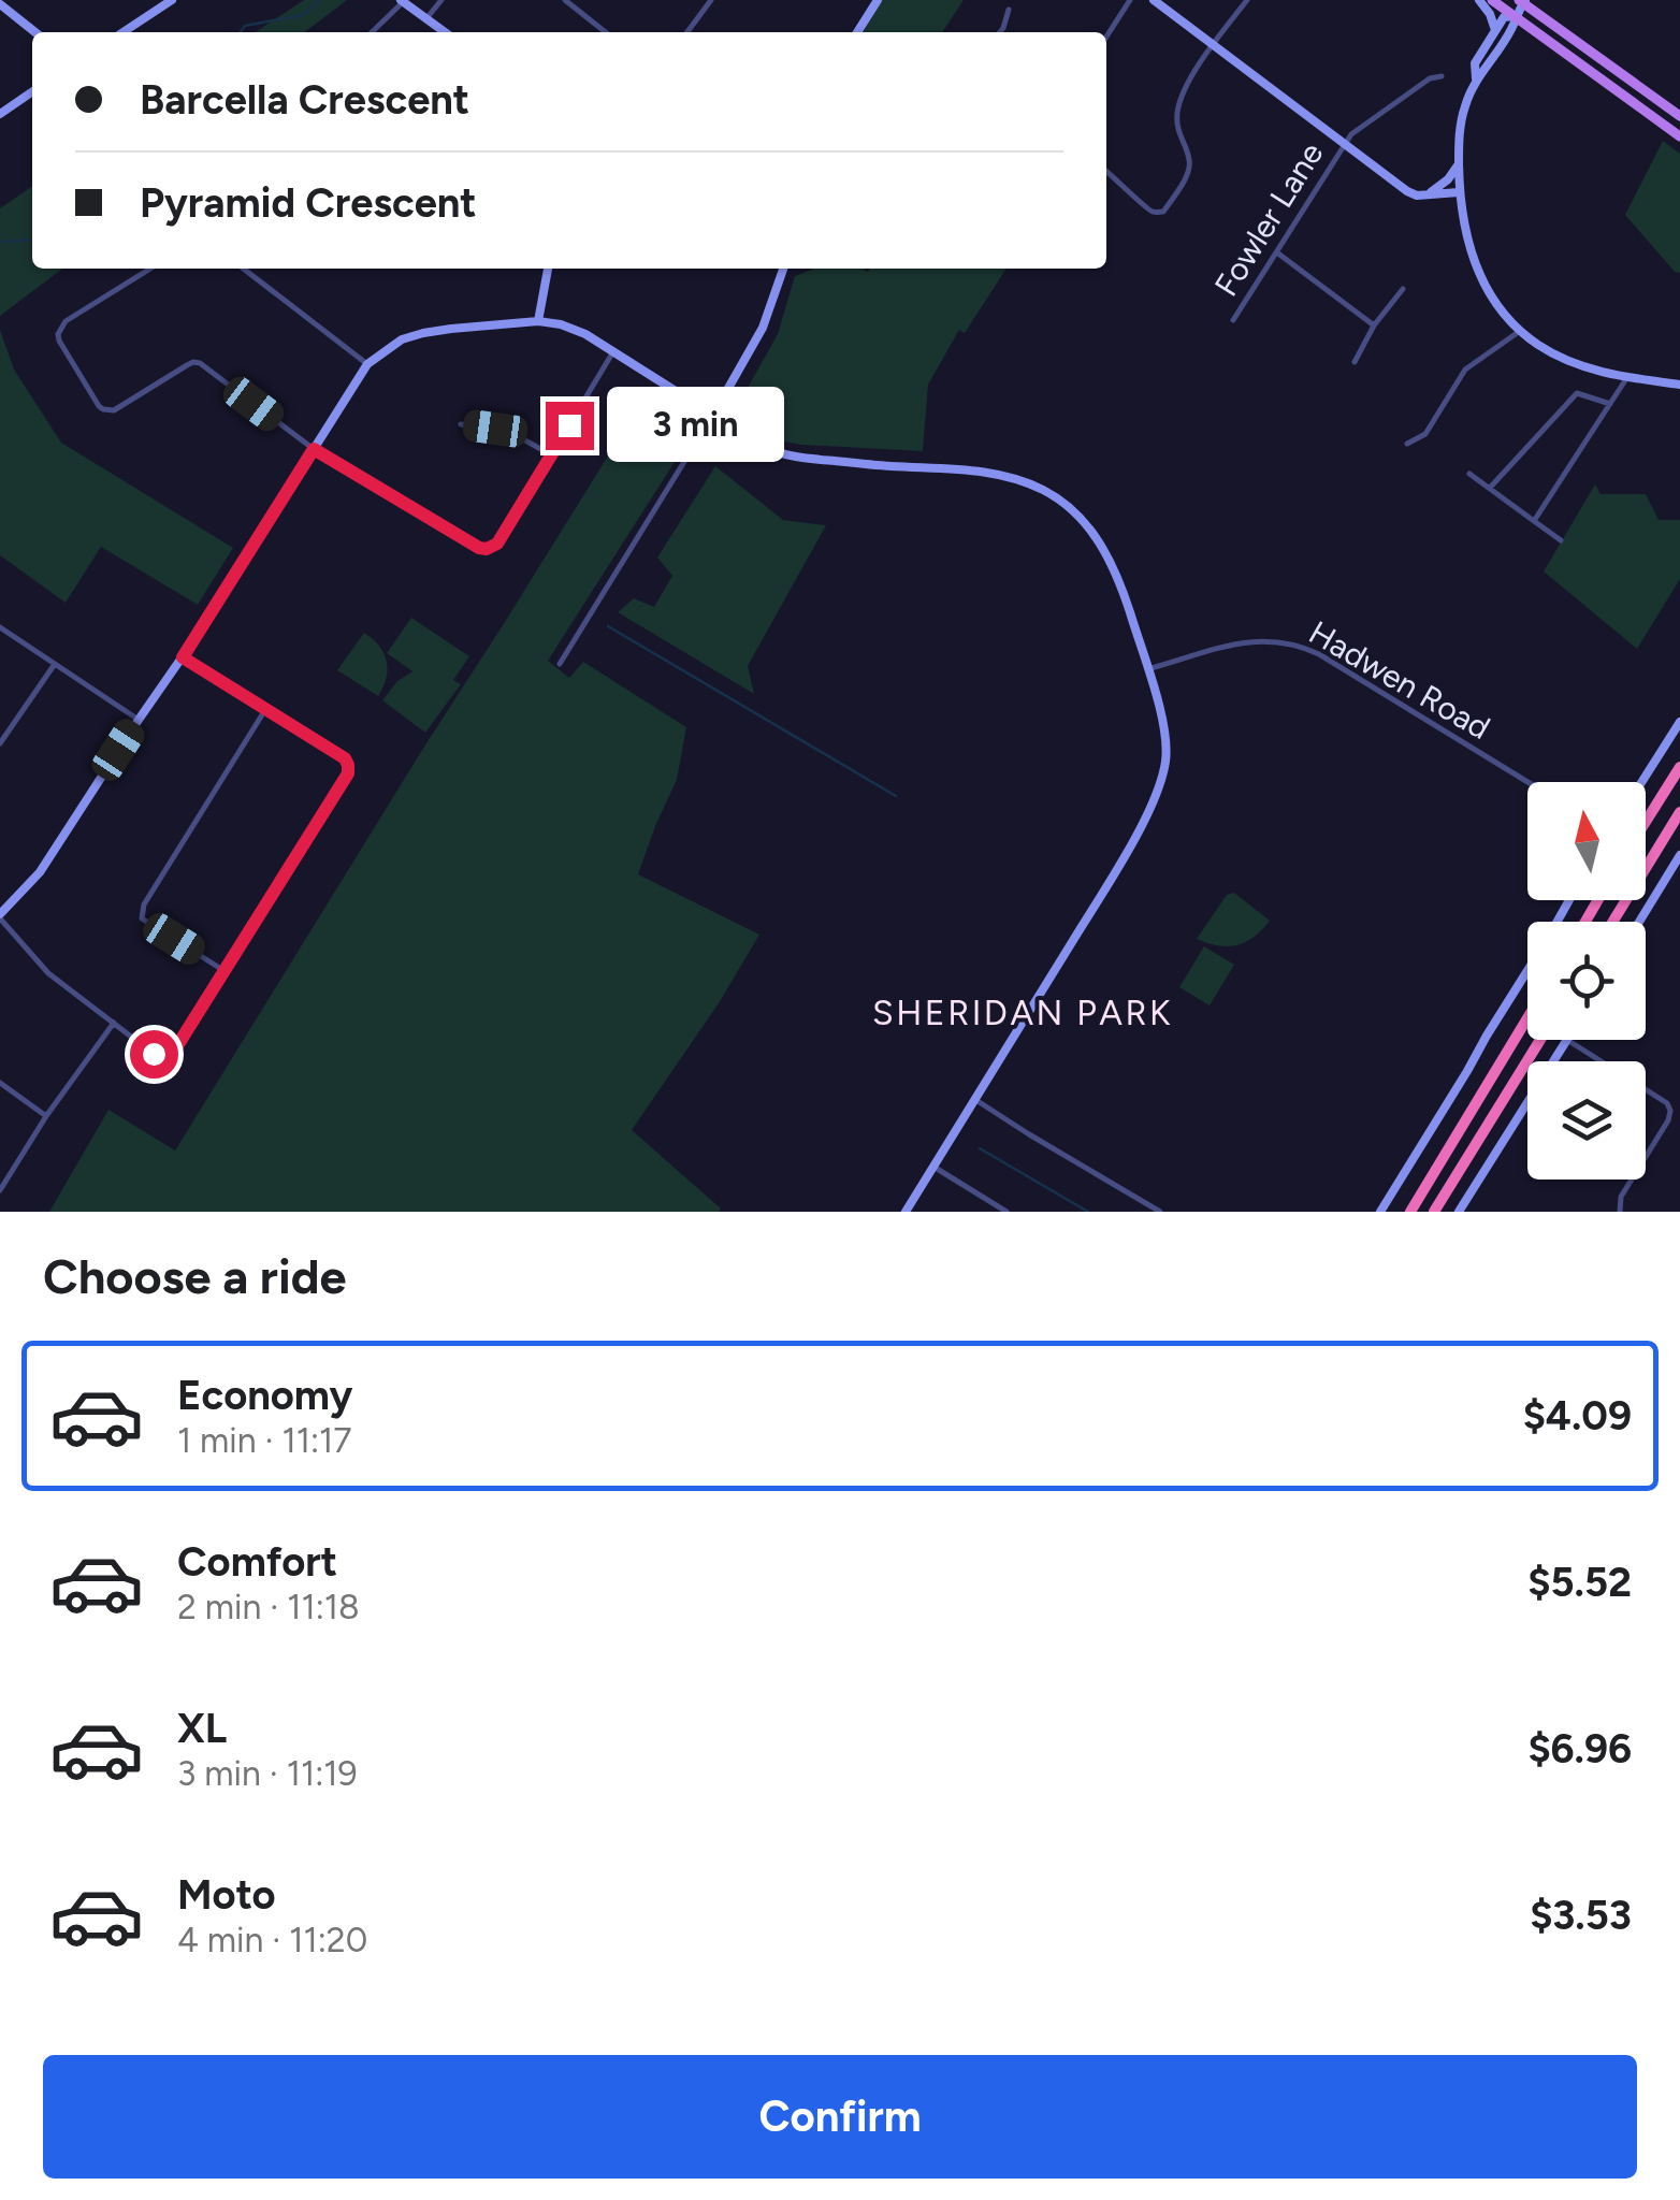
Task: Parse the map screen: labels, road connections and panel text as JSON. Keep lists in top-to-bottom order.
{
  "streets": {
    "street": ["Fowler Lane", "Hadwen Road"]
  },
  "districts": ["SHERIDAN PARK"],
  "north": "top",
  "page": {
    "banner": ["Barcella Crescent", "Pyramid Crescent"],
    "bubble": "3 min",
    "heading": "Choose a ride",
    "list": [
      {
        "name": "Economy",
        "note": "1 min · 11:17",
        "value": "$4.09"
      },
      {
        "name": "Comfort",
        "note": "2 min · 11:18",
        "value": "$5.52"
      },
      {
        "name": "XL",
        "note": "3 min · 11:19",
        "value": "$6.96"
      },
      {
        "name": "Moto",
        "note": "4 min · 11:20",
        "value": "$3.53"
      }
    ],
    "buttons": "Confirm"
  }
}
